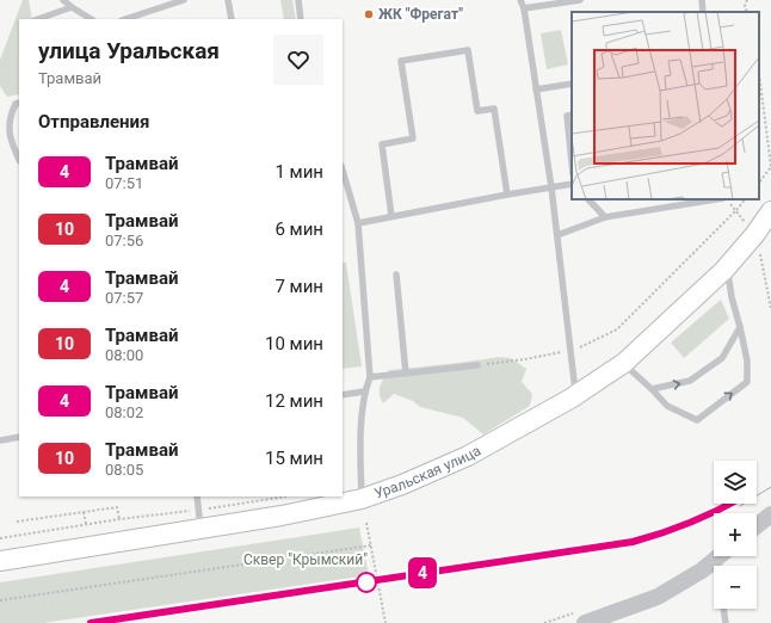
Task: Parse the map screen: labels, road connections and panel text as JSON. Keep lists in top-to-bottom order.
{
  "streets": {
    "main road": ["Уральская улица"]
  },
  "parks": ["Сквер \"Крымский\""],
  "places": ["ЖК \"Фрегат\""],
  "lines": ["tram line 4"],
  "page": {
    "on_map": "4",
    "heading": [
      ["улица Уральская", "Трамвай"],
      "Отправления"
    ],
    "list": [
      {
        "mark": "4",
        "name": "Трамвай",
        "note": "07:51",
        "value": "1 мин"
      },
      {
        "mark": "10",
        "name": "Трамвай",
        "note": "07:56",
        "value": "6 мин"
      },
      {
        "mark": "4",
        "name": "Трамвай",
        "note": "07:57",
        "value": "7 мин"
      },
      {
        "mark": "10",
        "name": "Трамвай",
        "note": "08:00",
        "value": "10 мин"
      },
      {
        "mark": "4",
        "name": "Трамвай",
        "note": "08:02",
        "value": "12 мин"
      },
      {
        "mark": "10",
        "name": "Трамвай",
        "note": "08:05",
        "value": "15 мин"
      }
    ],
    "map_buttons": ["+", "−"]
  }
}
